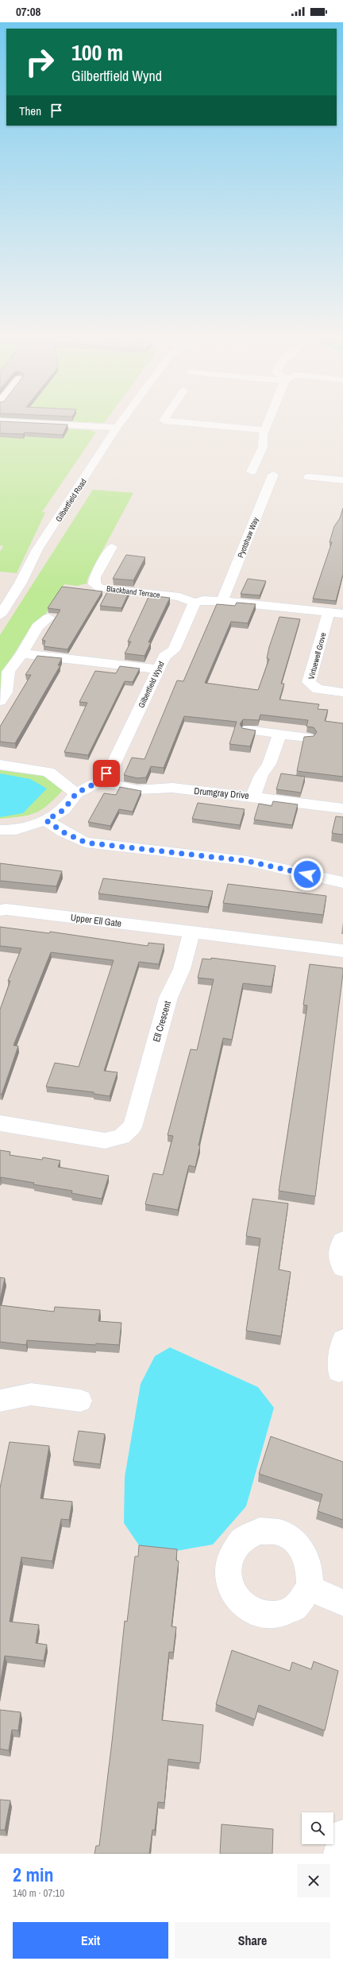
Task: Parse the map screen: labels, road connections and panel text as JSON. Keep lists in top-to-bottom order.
{
  "streets": {
    "street": [
      "Gilbertfield Road",
      "Pyotshaw Way",
      "Blackband Terrace",
      "Virtuewell Grove",
      "Gilbertfield Wynd",
      "Drumgray Drive",
      "Upper Ell Gate",
      "Ell Crescent"
    ]
  },
  "crossings": [
    ["Blackband Terrace", "Gilbertfield Wynd"],
    ["Gilbertfield Wynd", "Drumgray Drive"],
    ["Upper Ell Gate", "Ell Crescent"]
  ],
  "page": {
    "status": "07:08",
    "turn": ["100 m", "Gilbertfield Wynd"],
    "then": "Then",
    "heading": ["2 min", "140 m · 07:10"],
    "buttons": ["Exit", "Share"]
  }
}
